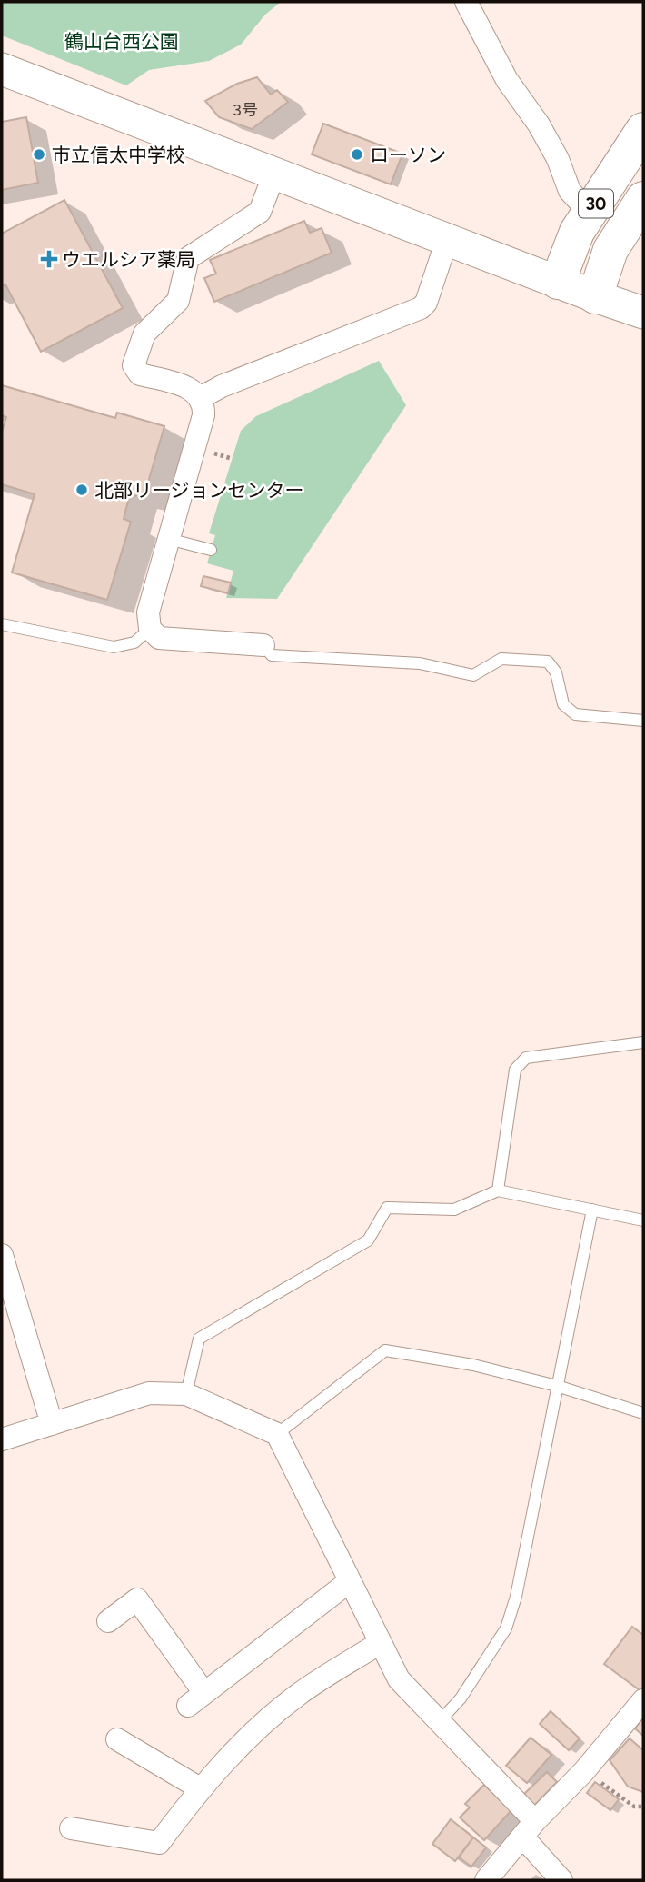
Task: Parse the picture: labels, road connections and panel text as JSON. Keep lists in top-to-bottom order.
{
  "streets": {
    "main road": ["30"]
  },
  "parks": ["鶴山台西公園"],
  "places": {
    "other": ["市立信太中学校", "ローソン", "北部リージョンセンター"],
    "health": ["ウエルシア薬局"]
  },
  "house_numbers": ["3号"]
}
